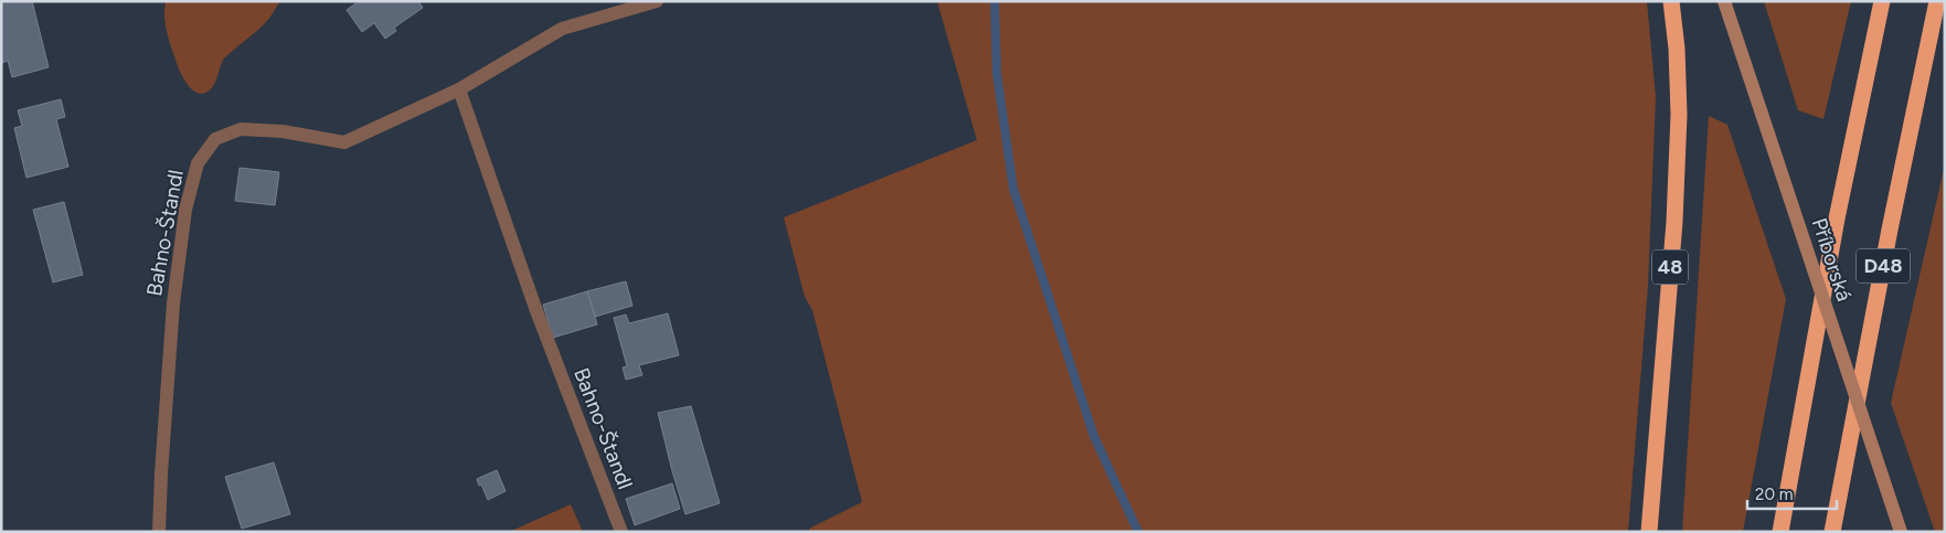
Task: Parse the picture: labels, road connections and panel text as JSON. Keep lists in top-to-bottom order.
{
  "streets": {
    "highway": ["D48", "48"],
    "main road": ["Příborská"],
    "street": ["Bahno-Štandl"]
  },
  "scale_bar": "20 m"
}
